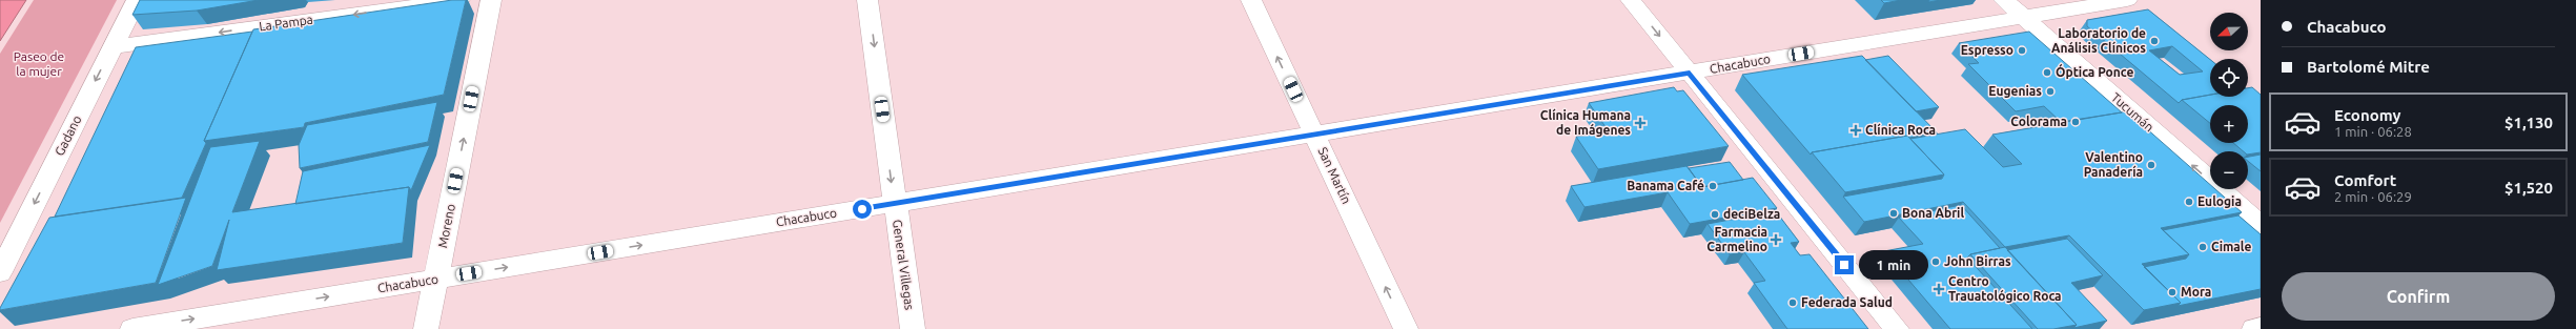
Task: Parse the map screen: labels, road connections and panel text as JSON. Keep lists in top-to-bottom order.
{
  "streets": {
    "street": [
      "La Pampa",
      "Chacabuco",
      "Tucumán",
      "Gadano",
      "San Martín",
      "Moreno",
      "General Villegas"
    ]
  },
  "crossings": [
    ["La Pampa", "Gadano"],
    ["Chacabuco", "Tucumán"],
    ["Chacabuco", "San Martín"],
    ["Chacabuco", "Moreno"],
    ["Chacabuco", "General Villegas"]
  ],
  "one_way": [
    "La Pampa",
    "Chacabuco",
    "Tucumán",
    "Gadano",
    "San Martín",
    "Moreno",
    "General Villegas"
  ],
  "parks": ["Paseo de la mujer"],
  "places": {
    "other": [
      "Laboratorio de Análisis Clínicos",
      "Espresso",
      "Óptica Ponce",
      "Eugenias",
      "Colorama",
      "Valentino Panadería",
      "Banama Café",
      "Eulogia",
      "Bona Abril",
      "deciBelza",
      "Cimale",
      "John Birras",
      "Mora",
      "Federada Salud"
    ],
    "health": [
      "Clínica Humana de Imágenes",
      "Clínica Roca",
      "Farmacia Carmelino",
      "Centro Trauatológico Roca"
    ]
  },
  "north": "left",
  "page": {
    "banner": ["Chacabuco", "Bartolomé Mitre"],
    "map_buttons": ["+", "−"],
    "list": [
      {
        "name": "Economy",
        "note": "1 min · 06:28",
        "value": "$1,130"
      },
      {
        "name": "Comfort",
        "note": "2 min · 06:29",
        "value": "$1,520"
      }
    ],
    "bubble": "1 min",
    "buttons": "Confirm"
  }
}
